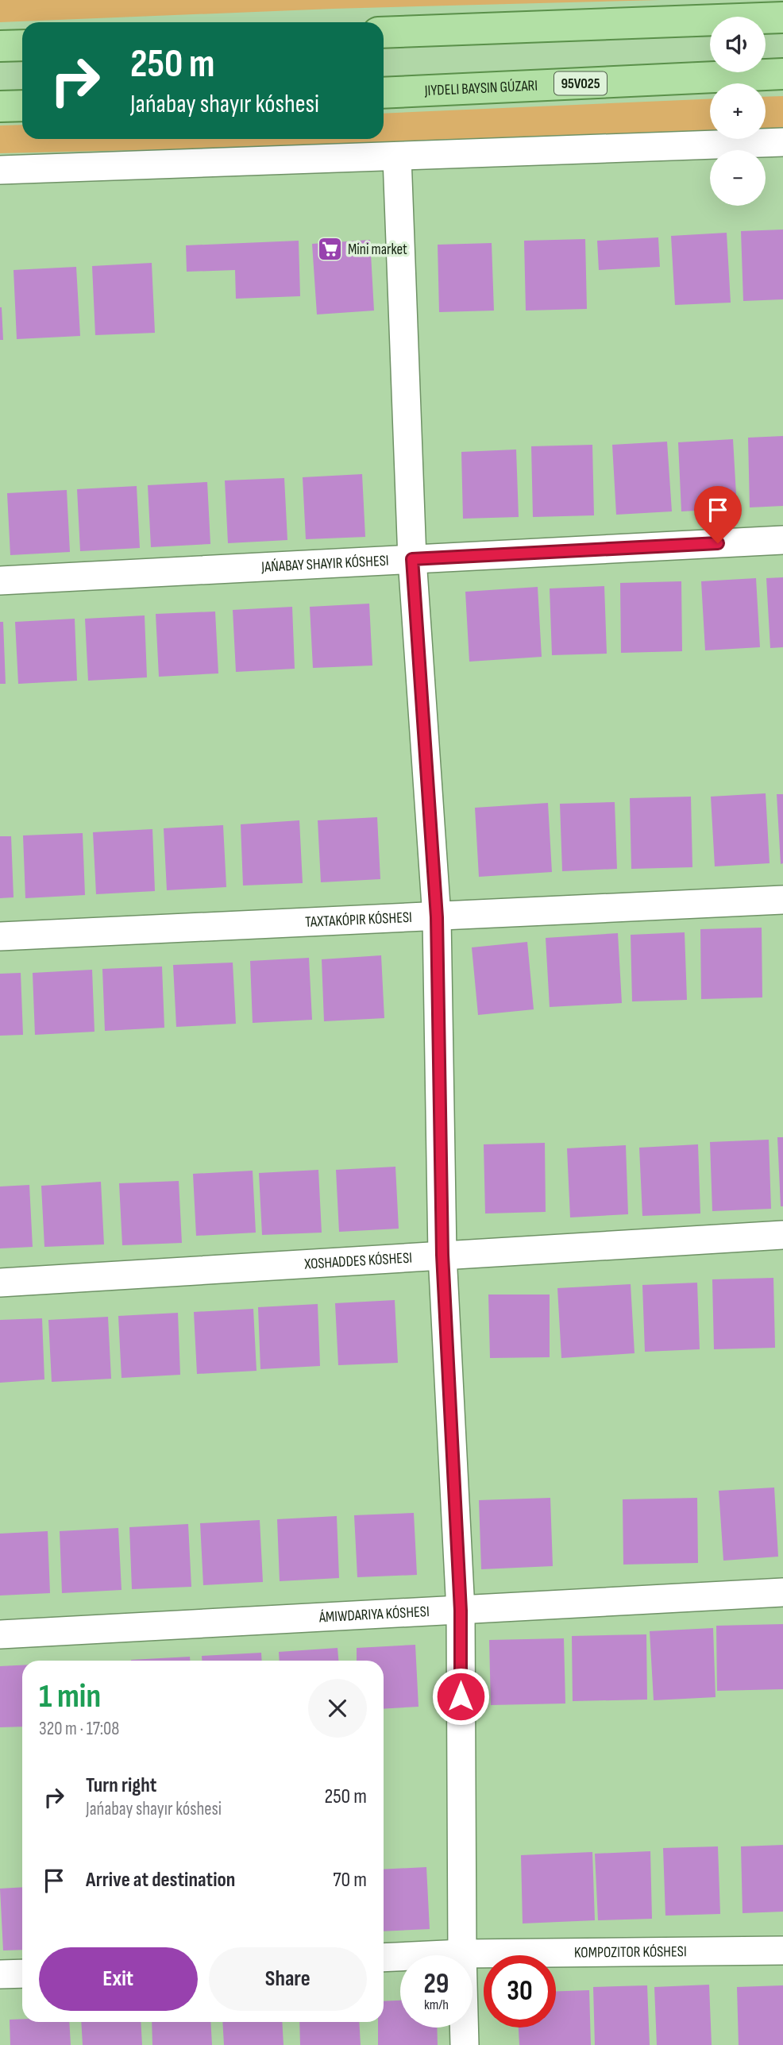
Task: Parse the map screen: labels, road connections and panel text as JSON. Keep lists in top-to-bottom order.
{
  "streets": {
    "main road": ["95V025"],
    "street": ["TAXTAKÓPIR KÓSHESI", "XOSHADDES KÓSHESI", "KOMPOZITOR KÓSHESI"]
  },
  "places": {
    "supermarket": ["Mini market"]
  },
  "page": {
    "map_buttons": ["+", "−"],
    "turn": ["250 m", "Jańabay shayır kóshesi"],
    "heading": ["1 min", "320 m · 17:08"],
    "list": [
      {
        "name": "Turn right",
        "note": "Jańabay shayır kóshesi",
        "value": "250 m"
      },
      {
        "name": "Arrive at destination",
        "value": "70 m"
      }
    ],
    "buttons": ["Exit", "Share"],
    "speed": "29 km/h",
    "limit": "30"
  }
}
